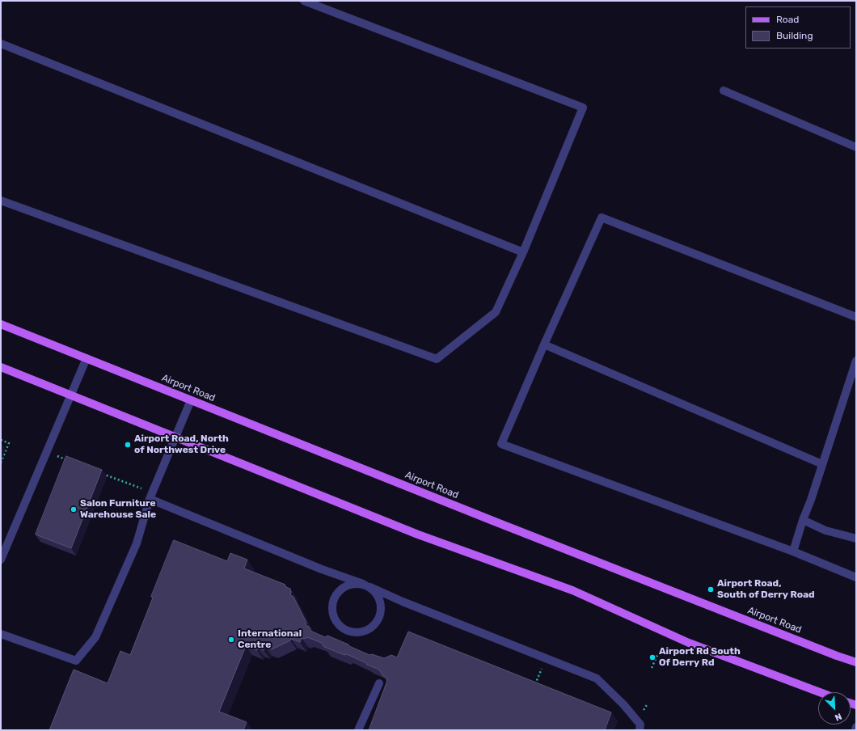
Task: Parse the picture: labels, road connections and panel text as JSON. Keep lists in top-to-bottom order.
{
  "streets": {
    "main road": ["Airport Road"]
  },
  "places": [
    "Airport Road, North of Northwest Drive",
    "Salon Furniture Warehouse Sale",
    "Airport Road, South of Derry Road",
    "International Centre",
    "Airport Rd South Of Derry Rd"
  ],
  "legend": ["Road", "Building"],
  "north": "bottom right"
}
